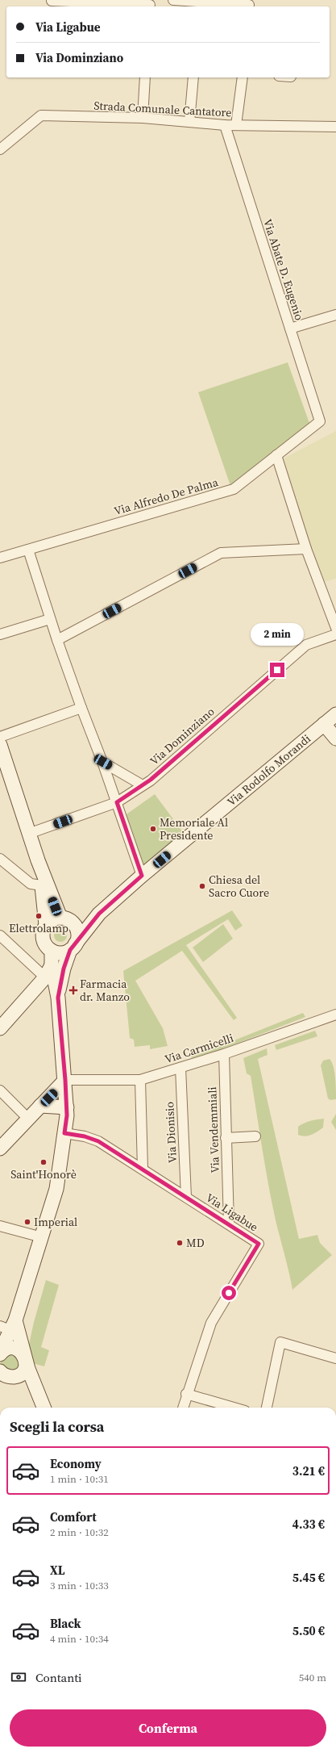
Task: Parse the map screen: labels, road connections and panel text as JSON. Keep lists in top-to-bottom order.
{
  "streets": {
    "main road": ["Via Rodolfo Morandi"],
    "street": [
      "Strada Comunale Cantatore",
      "Via Abate D. Eugenio",
      "Via Alfredo De Palma",
      "Via Dominziano",
      "Via Carmicelli",
      "Via Vendemmiali",
      "Via Dionisio",
      "Via Ligabue"
    ]
  },
  "crossings": [
    ["Strada Comunale Cantatore", "Via Abate D. Eugenio"],
    ["Via Abate D. Eugenio", "Via Alfredo De Palma"],
    ["Via Carmicelli", "Via Vendemmiali"],
    ["Via Carmicelli", "Via Dionisio"],
    ["Via Vendemmiali", "Via Ligabue"],
    ["Via Dionisio", "Via Ligabue"]
  ],
  "places": {
    "other": [
      "Memoriale Al Presidente",
      "Chiesa del Sacro Cuore",
      "Elettrolamp",
      "Saint'Honorè",
      "Imperial",
      "MD"
    ],
    "health": ["Farmacia dr. Manzo"]
  },
  "page": {
    "banner": ["Via Ligabue", "Via Dominziano"],
    "bubble": "2 min",
    "heading": "Scegli la corsa",
    "list": [
      {
        "name": "Economy",
        "note": "1 min · 10:31",
        "value": "3.21 €"
      },
      {
        "name": "Comfort",
        "note": "2 min · 10:32",
        "value": "4.33 €"
      },
      {
        "name": "XL",
        "note": "3 min · 10:33",
        "value": "5.45 €"
      },
      {
        "name": "Black",
        "note": "4 min · 10:34",
        "value": "5.50 €"
      }
    ],
    "pay": ["Contanti", "540 m"],
    "buttons": "Conferma"
  }
}
